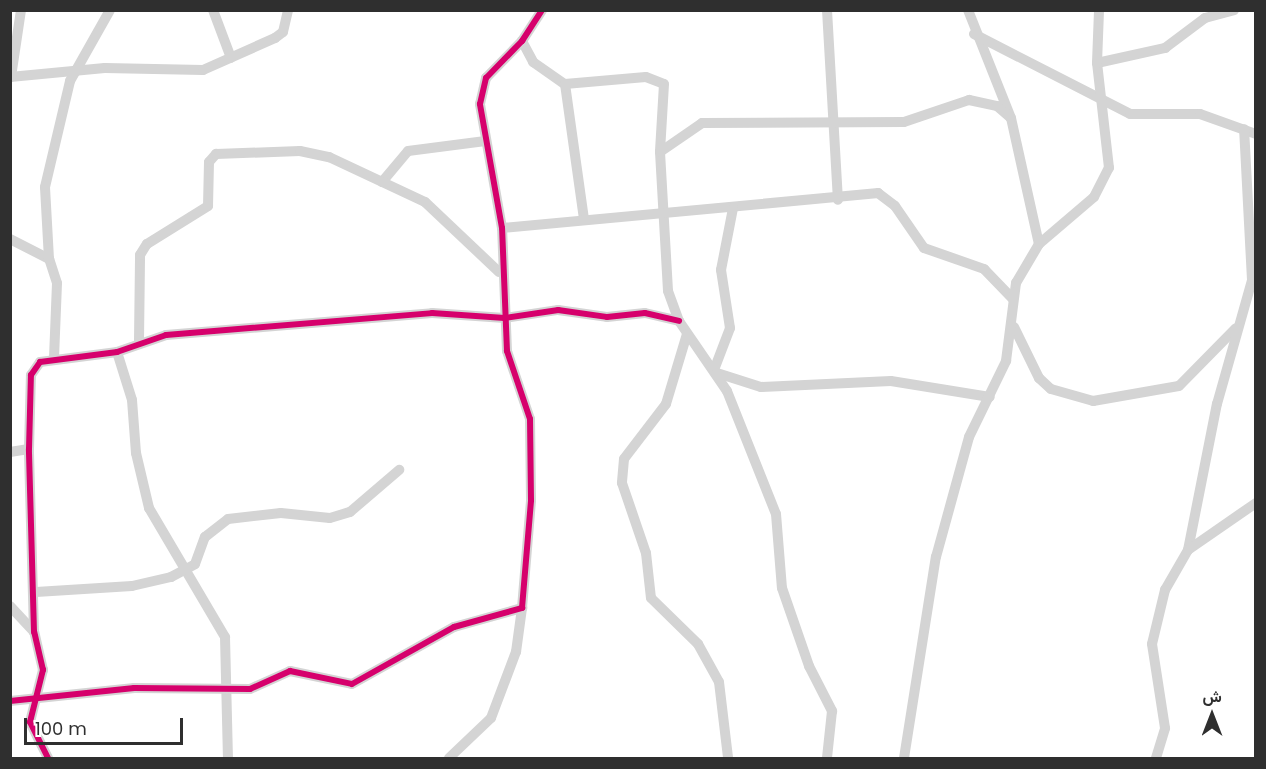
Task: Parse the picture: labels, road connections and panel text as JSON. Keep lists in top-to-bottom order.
{
  "scale_bar": "100 m",
  "north": "top"
}
